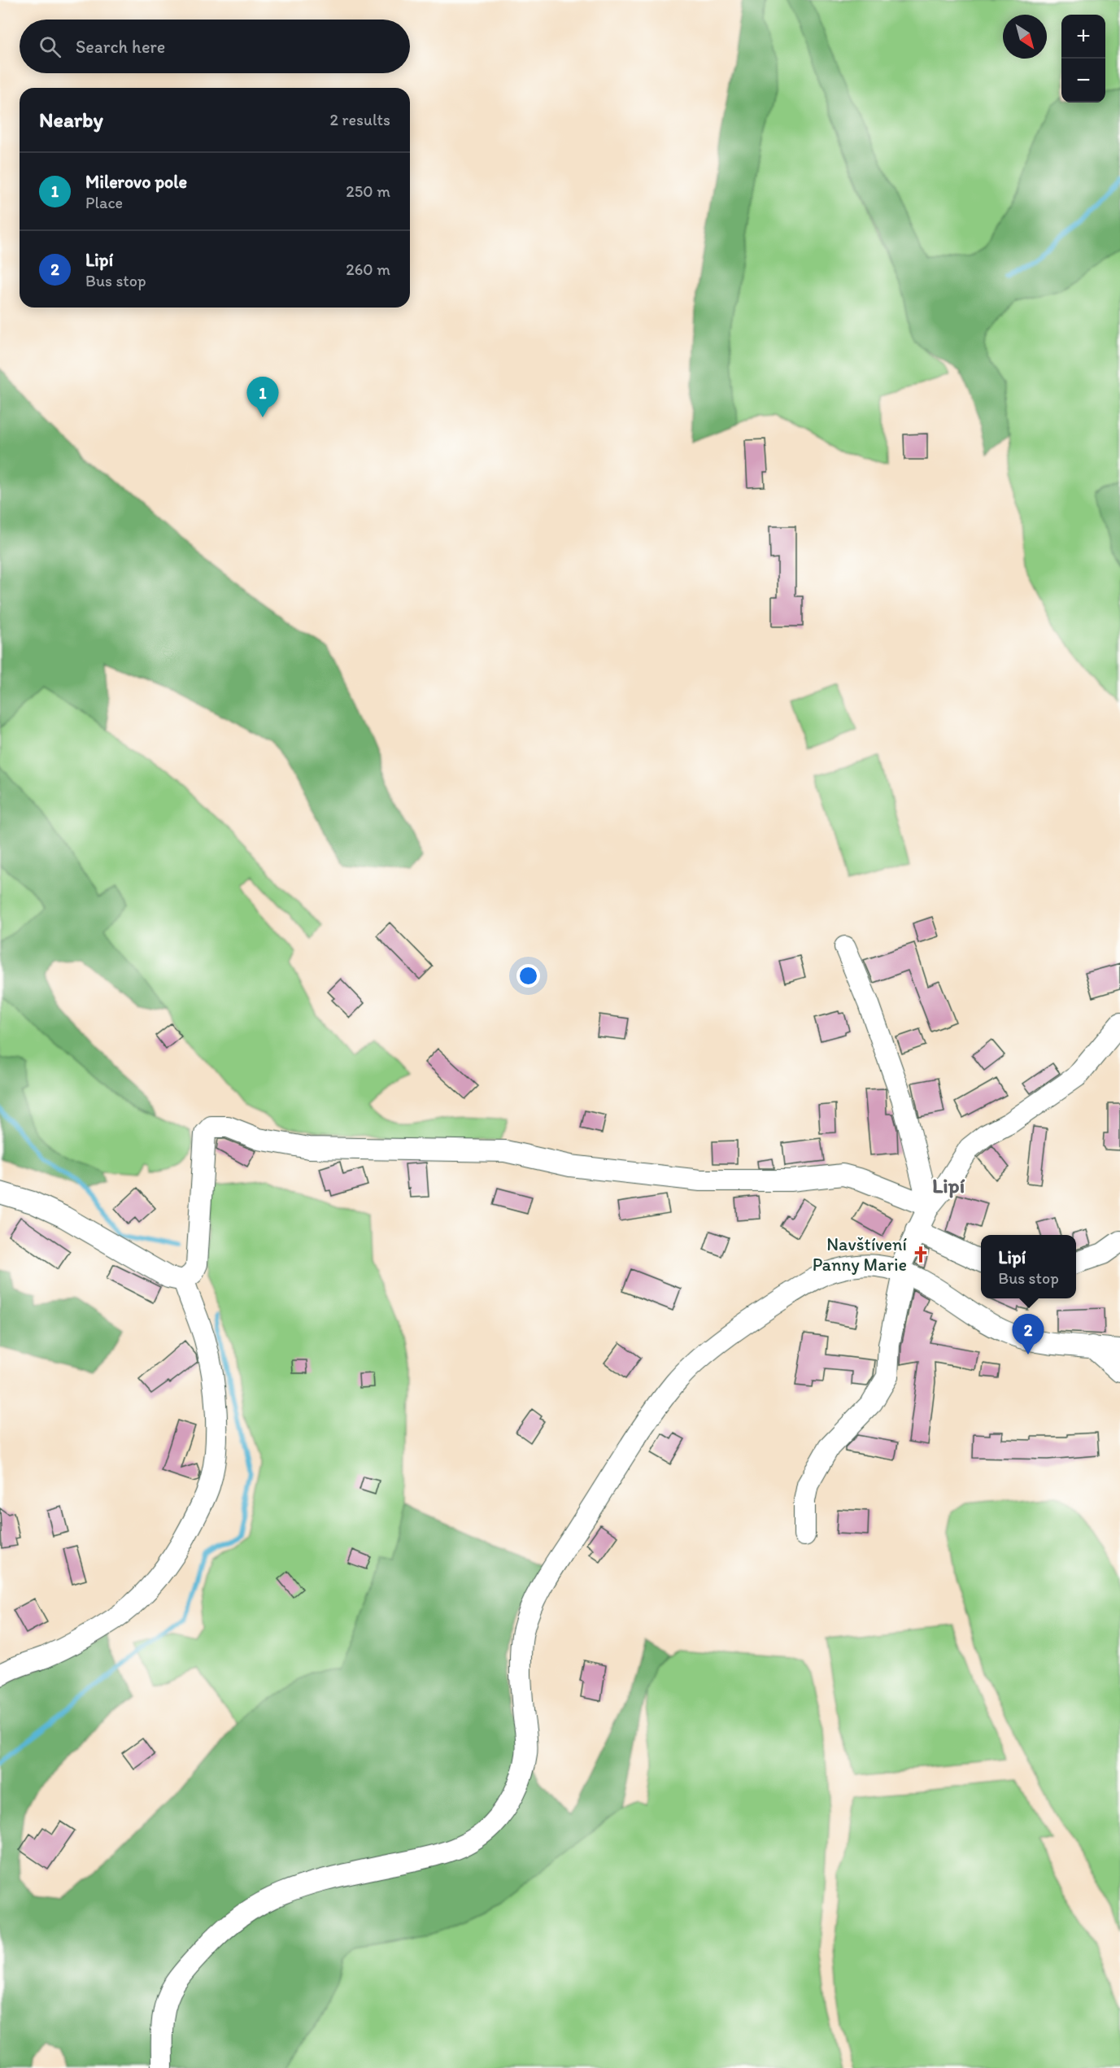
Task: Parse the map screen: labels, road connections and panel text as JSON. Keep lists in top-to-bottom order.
{
  "districts": ["Lipí"],
  "places": {
    "church": ["Navštívení Panny Marie"]
  },
  "north": "bottom right",
  "page": {
    "map_buttons": ["+", "−"],
    "search": "Search here",
    "heading": ["Nearby", "2 results"],
    "list": [
      {
        "mark": "1",
        "name": "Milerovo pole",
        "note": "Place",
        "value": "250 m"
      },
      {
        "mark": "2",
        "name": "Lipí",
        "note": "Bus stop",
        "value": "260 m"
      }
    ],
    "pins": ["1", "2"],
    "popup": ["Lipí", "Bus stop"]
  }
}
